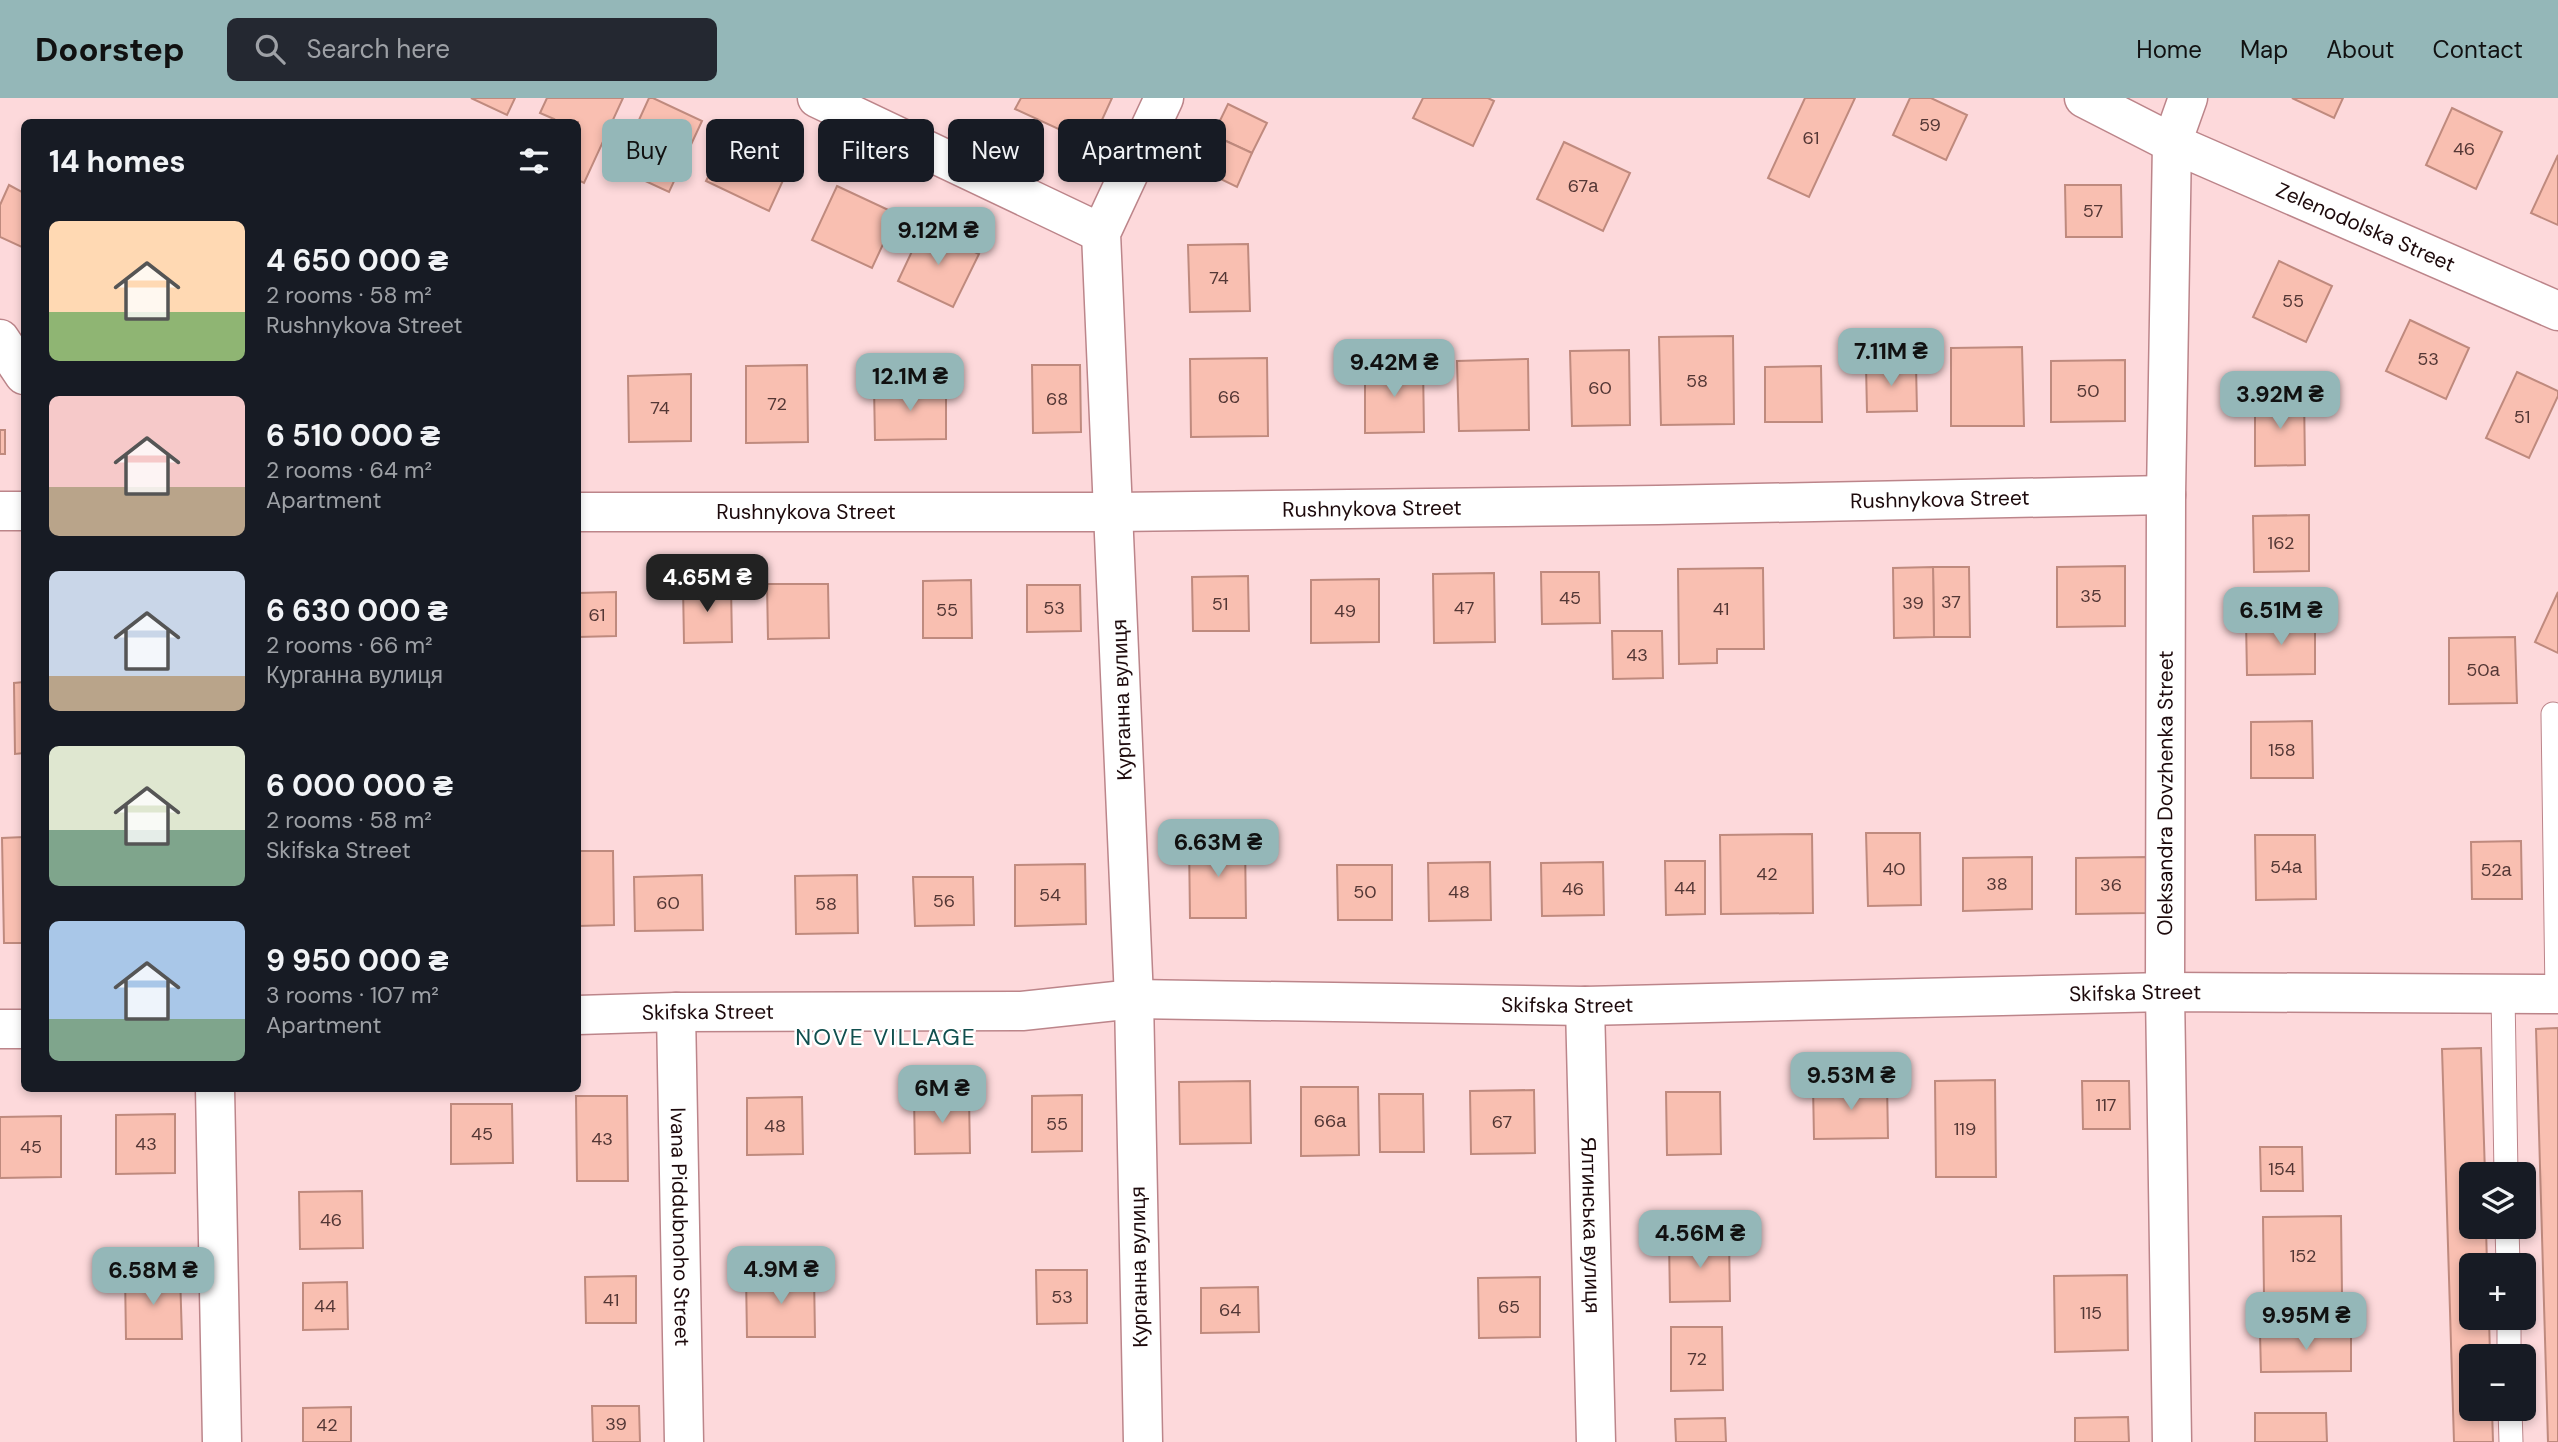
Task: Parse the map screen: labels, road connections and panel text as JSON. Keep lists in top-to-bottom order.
{
  "streets": {
    "street": [
      "Zelenodolska Street",
      "Rushnykova Street",
      "Курганна вулиця",
      "Oleksandra Dovzhenka Street",
      "Skifska Street",
      "Ялтинська вулиця",
      "Ivana Piddubnoho Street"
    ]
  },
  "crossings": [
    ["Zelenodolska Street", "Oleksandra Dovzhenka Street"],
    ["Rushnykova Street", "Курганна вулиця"],
    ["Rushnykova Street", "Oleksandra Dovzhenka Street"],
    ["Курганна вулиця", "Skifska Street"],
    ["Oleksandra Dovzhenka Street", "Skifska Street"],
    ["Skifska Street", "Ялтинська вулиця"],
    ["Skifska Street", "Ivana Piddubnoho Street"]
  ],
  "districts": ["NOVE VILLAGE"],
  "house_numbers": [
    "59",
    "61",
    "46",
    "67а",
    "57",
    "74",
    "55",
    "53",
    "58",
    "60",
    "50",
    "66",
    "68",
    "72",
    "74",
    "51",
    "162",
    "35",
    "45",
    "37",
    "39",
    "51",
    "53",
    "47",
    "41",
    "55",
    "49",
    "61",
    "43",
    "50а",
    "158",
    "54а",
    "40",
    "52а",
    "42",
    "38",
    "36",
    "44",
    "46",
    "50",
    "48",
    "54",
    "56",
    "60",
    "58",
    "117",
    "66а",
    "67",
    "55",
    "48",
    "119",
    "45",
    "43",
    "43",
    "45",
    "154",
    "46",
    "152",
    "53",
    "41",
    "44",
    "65",
    "64",
    "115",
    "72",
    "39",
    "42"
  ],
  "page": {
    "header": "Doorstep",
    "search": "Search here",
    "nav": [
      "Home",
      "Map",
      "About",
      "Contact"
    ],
    "chip": [
      "Buy",
      "Rent",
      "Filters",
      "New",
      "Apartment"
    ],
    "heading": "14 homes",
    "list": [
      {
        "name": "4 650 000 ₴",
        "note": "2 rooms · 58 m² · Rushnykova Street"
      },
      {
        "name": "6 510 000 ₴",
        "note": "2 rooms · 64 m² · Apartment"
      },
      {
        "name": "6 630 000 ₴",
        "note": "2 rooms · 66 m² · Курганна вулиця"
      },
      {
        "name": "6 000 000 ₴",
        "note": "2 rooms · 58 m² · Skifska Street"
      },
      {
        "name": "9 950 000 ₴",
        "note": "3 rooms · 107 m² · Apartment"
      }
    ],
    "price": [
      "9.12M ₴",
      "7.11M ₴",
      "9.42M ₴",
      "12.1M ₴",
      "3.92M ₴",
      "4.65M ₴",
      "6.51M ₴",
      "6.63M ₴",
      "9.53M ₴",
      "6M ₴",
      "4.56M ₴",
      "4.9M ₴",
      "6.58M ₴",
      "9.95M ₴"
    ],
    "map_buttons": ["+", "−"]
  }
}
